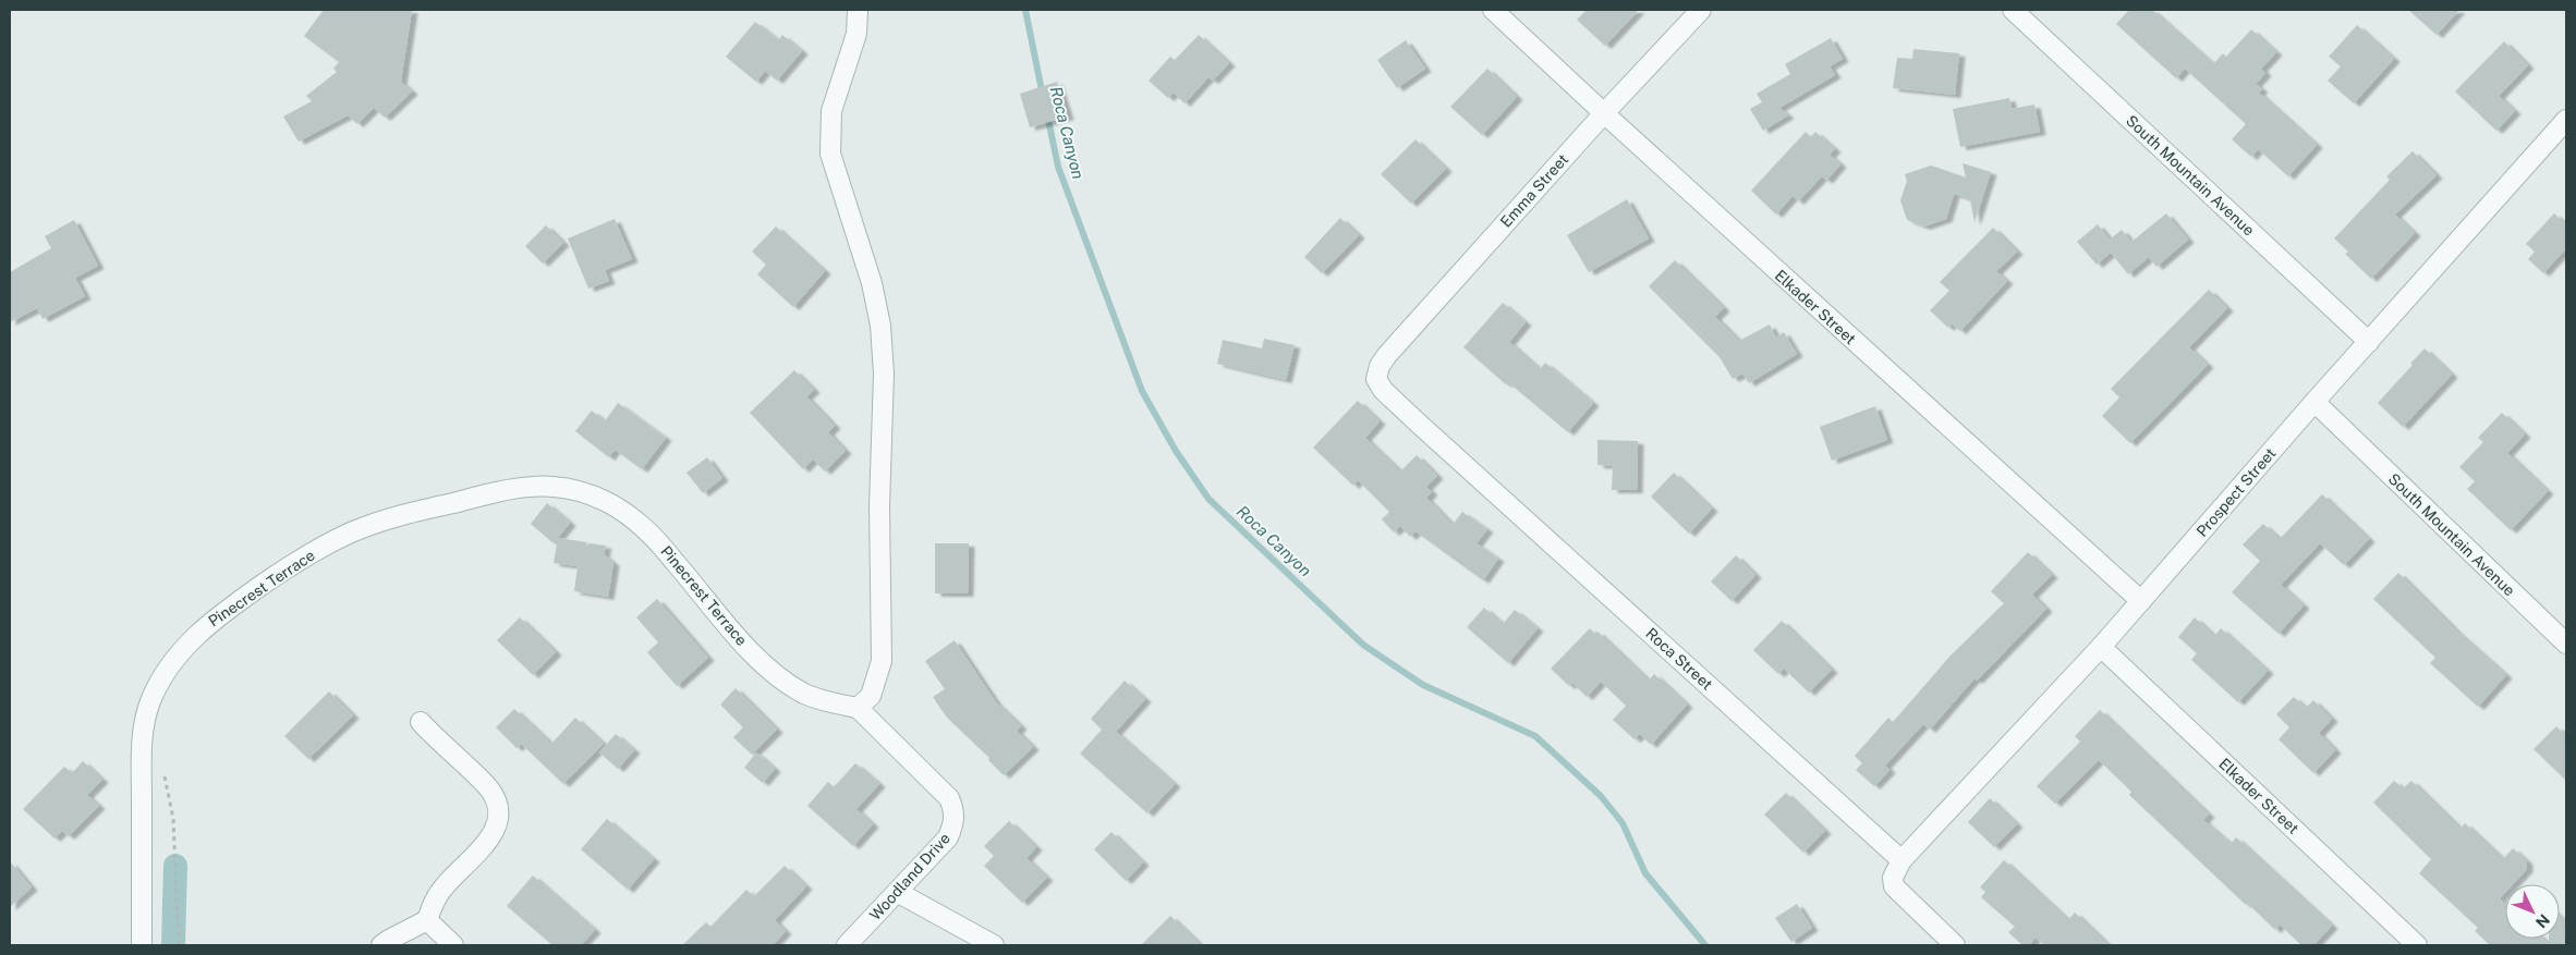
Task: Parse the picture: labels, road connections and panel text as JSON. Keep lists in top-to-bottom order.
{
  "streets": {
    "street": [
      "South Mountain Avenue",
      "Emma Street",
      "Elkader Street",
      "Prospect Street",
      "Pinecrest Terrace",
      "Roca Street",
      "Woodland Drive"
    ]
  },
  "crossings": [
    ["South Mountain Avenue", "Prospect Street"],
    ["Emma Street", "Elkader Street"],
    ["Emma Street", "Roca Street"],
    ["Elkader Street", "Prospect Street"],
    ["Prospect Street", "Roca Street"],
    ["Pinecrest Terrace", "Woodland Drive"]
  ],
  "water": ["Roca Canyon"],
  "north": "bottom right"
}
